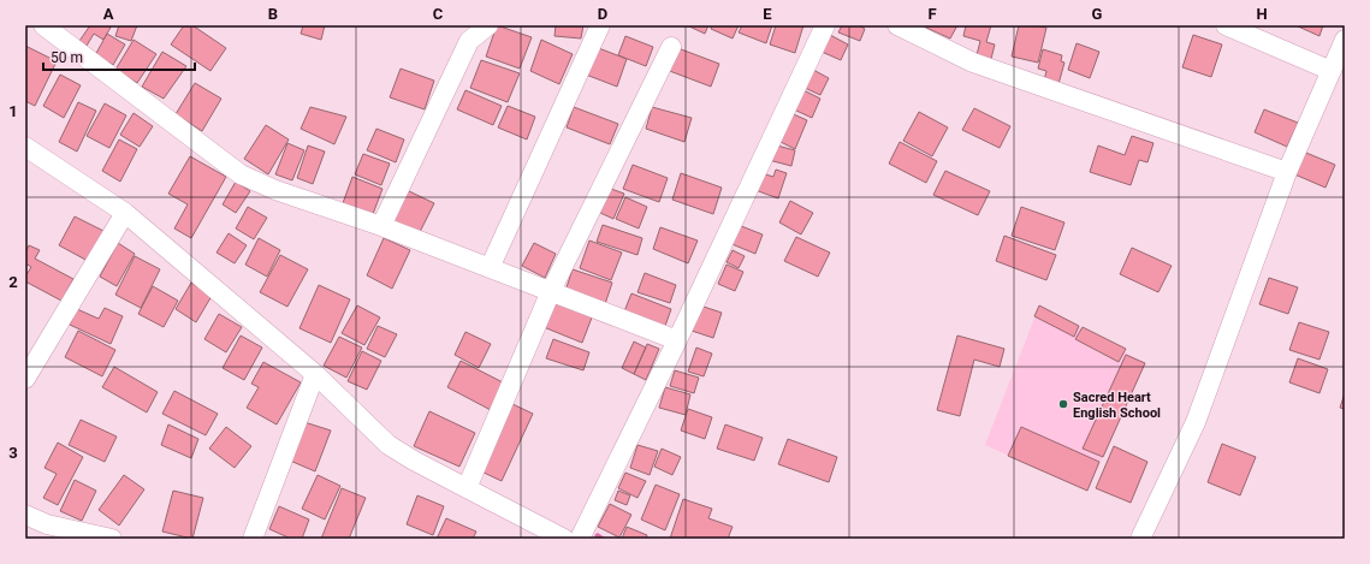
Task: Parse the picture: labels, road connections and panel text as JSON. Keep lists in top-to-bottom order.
{
  "places": ["Sacred Heart English School"],
  "scale_bar": "50 m",
  "grid": {
    "columns": [
      "A",
      "B",
      "C",
      "D",
      "E",
      "F",
      "G",
      "H"
    ],
    "rows": ["1", "2", "3"]
  }
}
